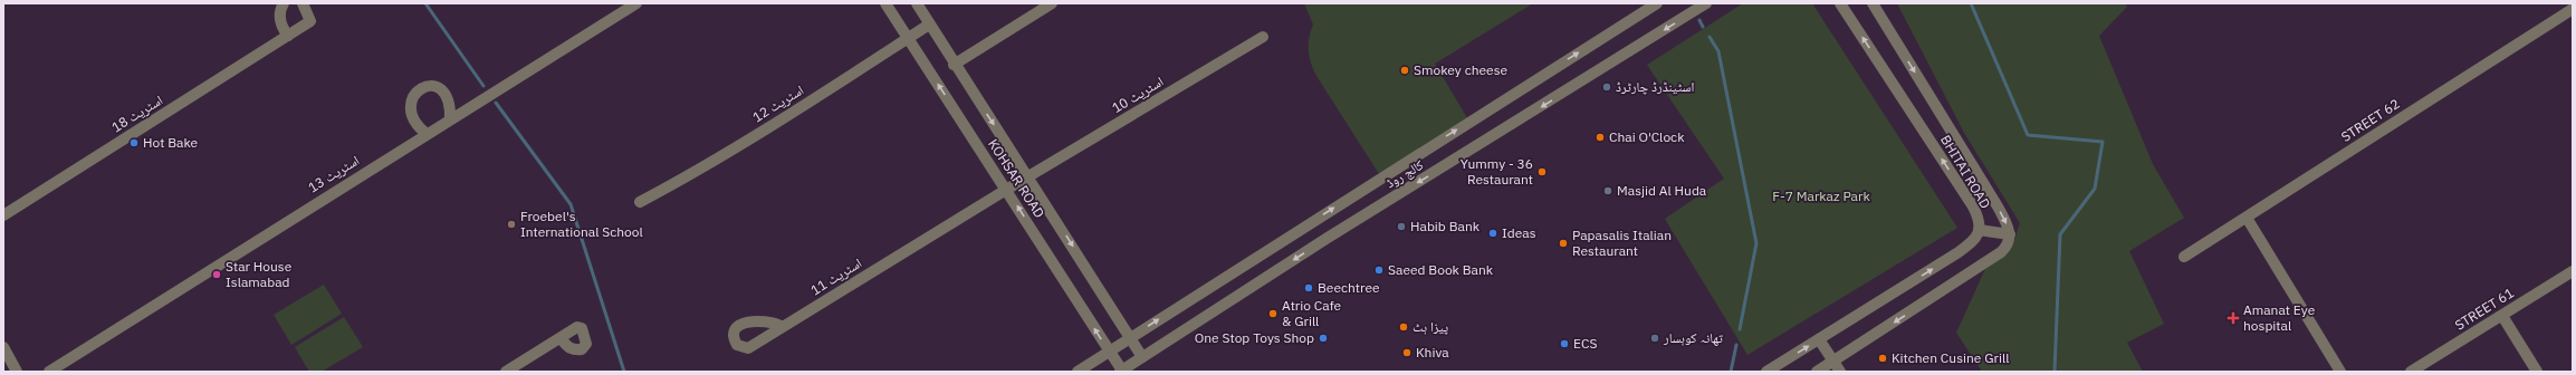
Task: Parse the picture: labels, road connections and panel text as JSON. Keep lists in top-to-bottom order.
{
  "streets": {
    "street": [
      "اسٹریٹ 10",
      "اسٹریٹ 12",
      "اسٹریٹ 18",
      "STREET 62",
      "BHITAI ROAD",
      "اسٹریٹ 13",
      "کالج روڈ",
      "KOHSAR ROAD",
      "اسٹریٹ 11",
      "STREET 61"
    ]
  },
  "crossings": [
    ["اسٹریٹ 10", "KOHSAR ROAD"],
    ["اسٹریٹ 10", "اسٹریٹ 11"],
    ["اسٹریٹ 12", "KOHSAR ROAD"],
    ["کالج روڈ", "KOHSAR ROAD"],
    ["KOHSAR ROAD", "اسٹریٹ 11"]
  ],
  "parks": ["F-7 Markaz Park"],
  "places": {
    "other": [
      "Smokey cheese",
      "اسٹینڈرڈ چارٹرڈ",
      "Chai O'Clock",
      "Hot Bake",
      "Yummy - 36 Restaurant",
      "Masjid Al Huda",
      "Froebel's International School",
      "Habib Bank",
      "Ideas",
      "Papasalis Italian Restaurant",
      "Saeed Book Bank",
      "Star House Islamabad",
      "Beechtree",
      "Atrio Cafe & Grill",
      "پیزا ہٹ",
      "One Stop Toys Shop",
      "تھانہ کوہسار",
      "ECS",
      "Khiva",
      "Kitchen Cusine Grill"
    ],
    "health": ["Amanat Eye hospital"]
  }
}
